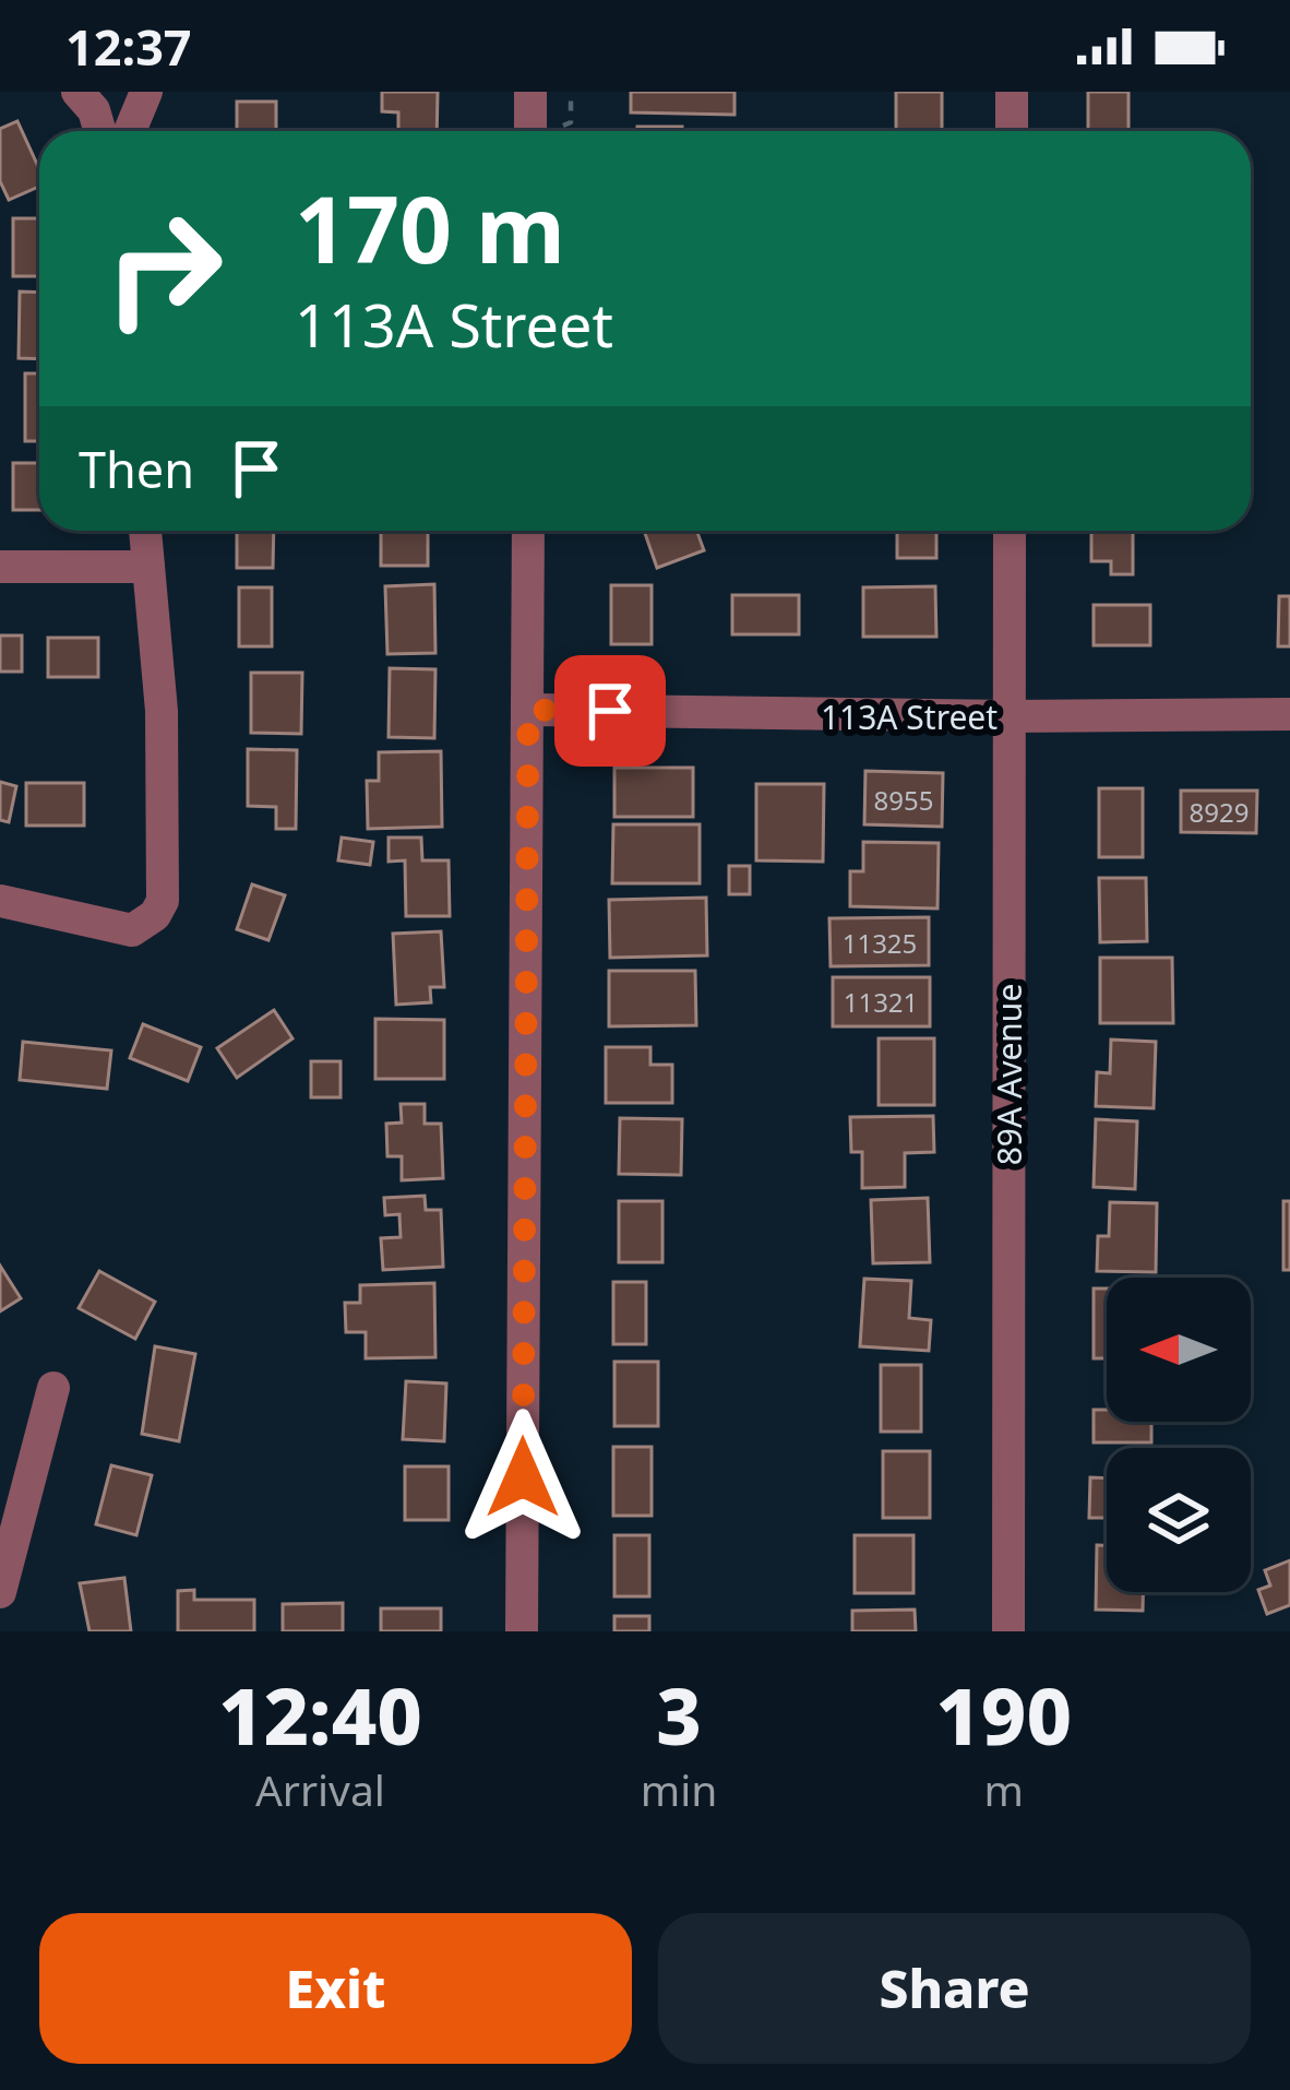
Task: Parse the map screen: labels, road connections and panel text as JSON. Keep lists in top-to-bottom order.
{
  "streets": {
    "street": ["113A Street", "89A Avenue"]
  },
  "crossings": [
    ["113A Street", "89A Avenue"]
  ],
  "house_numbers": [
    "8955",
    "8929",
    "11325",
    "11321"
  ],
  "north": "left",
  "page": {
    "status": "12:37",
    "turn": ["170 m", "113A Street"],
    "then": "Then",
    "eta": [
      "12:40",
      "Arrival",
      "3",
      "min",
      "190",
      "m"
    ],
    "buttons": ["Exit", "Share"]
  }
}
